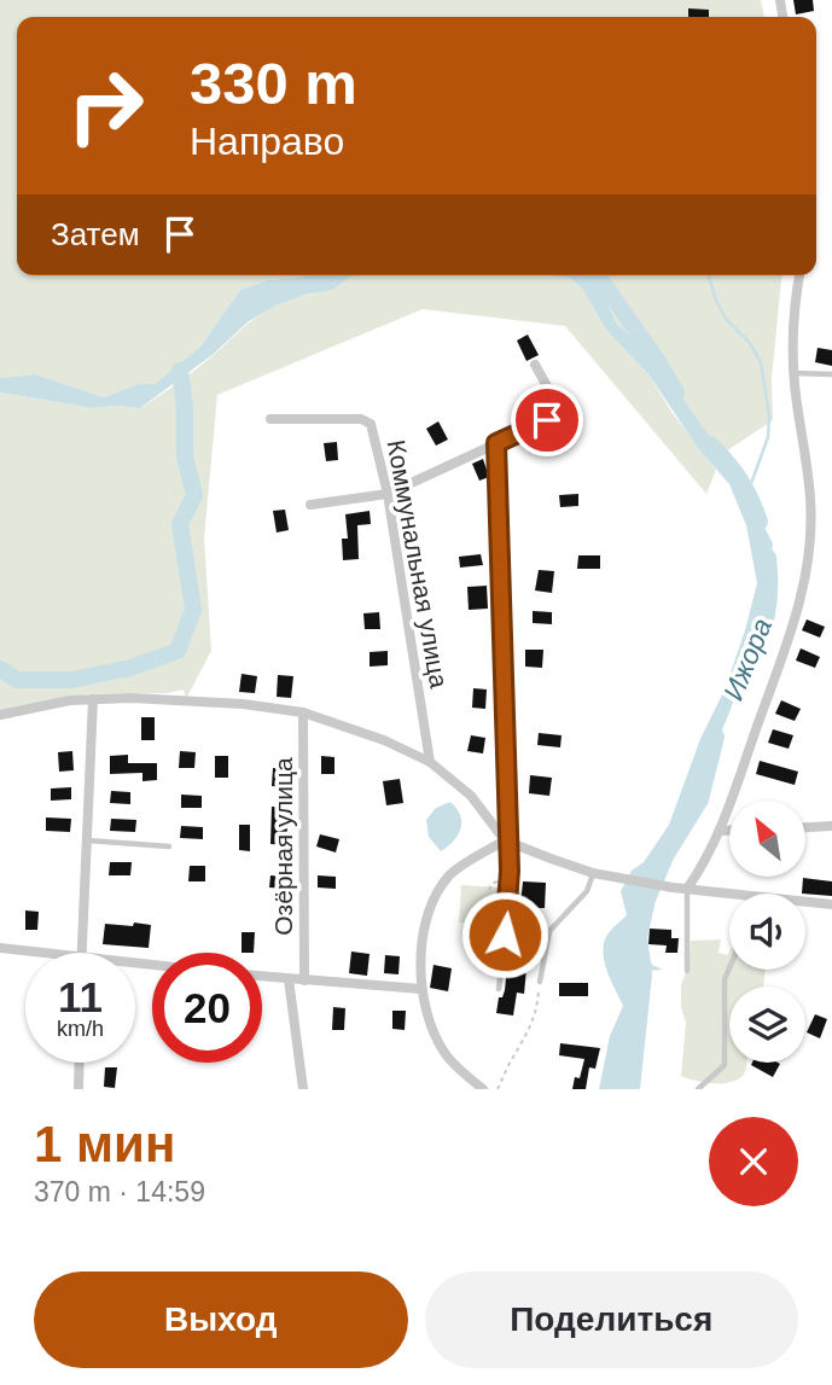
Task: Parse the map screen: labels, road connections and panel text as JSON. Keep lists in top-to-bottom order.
{
  "streets": {
    "street": ["Коммунальная улица", "Озёрная улица"]
  },
  "water": ["Ижора"],
  "north": "top left",
  "page": {
    "turn": ["330 m", "Направо"],
    "then": "Затем",
    "speed": "11 km/h",
    "limit": "20",
    "heading": ["1 мин", "370 m · 14:59"],
    "buttons": ["Выход", "Поделиться"]
  }
}
